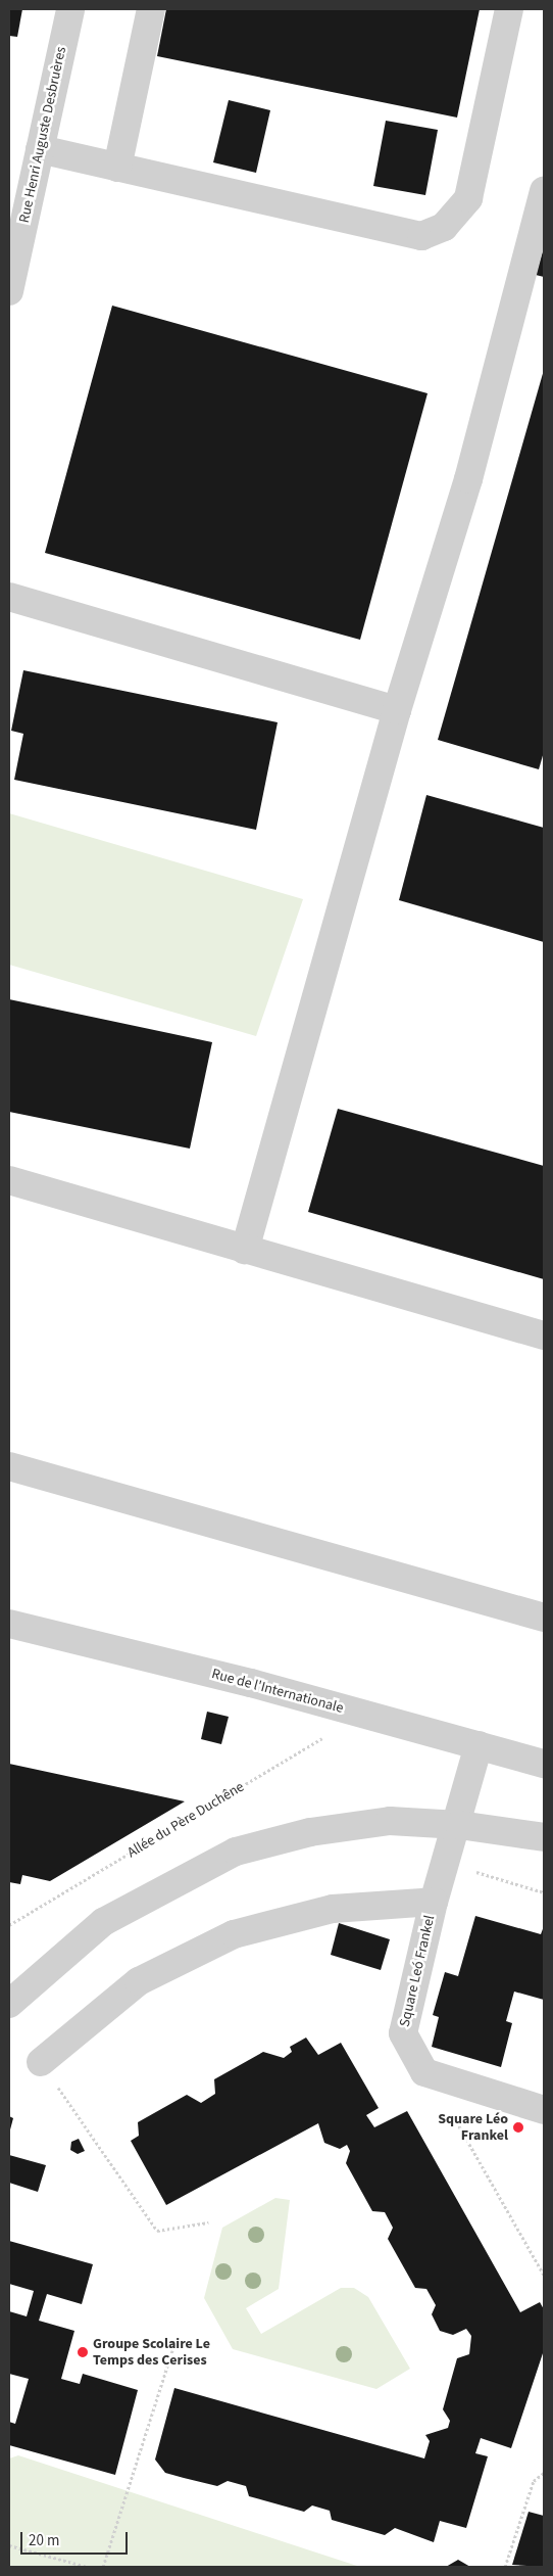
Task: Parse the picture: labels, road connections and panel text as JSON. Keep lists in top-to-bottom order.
{
  "streets": {
    "street": ["Rue Henri Auguste Desbruères", "Rue de l'Internationale", "Square Leó Frankel"],
    "path": ["Allée du Père Duchêne"]
  },
  "crossings": [
    ["Rue de l'Internationale", "Allée du Père Duchêne"],
    ["Rue de l'Internationale", "Square Leó Frankel"]
  ],
  "places": ["Square Léo Frankel", "Groupe Scolaire Le Temps des Cerises"],
  "scale_bar": "20 m"
}
